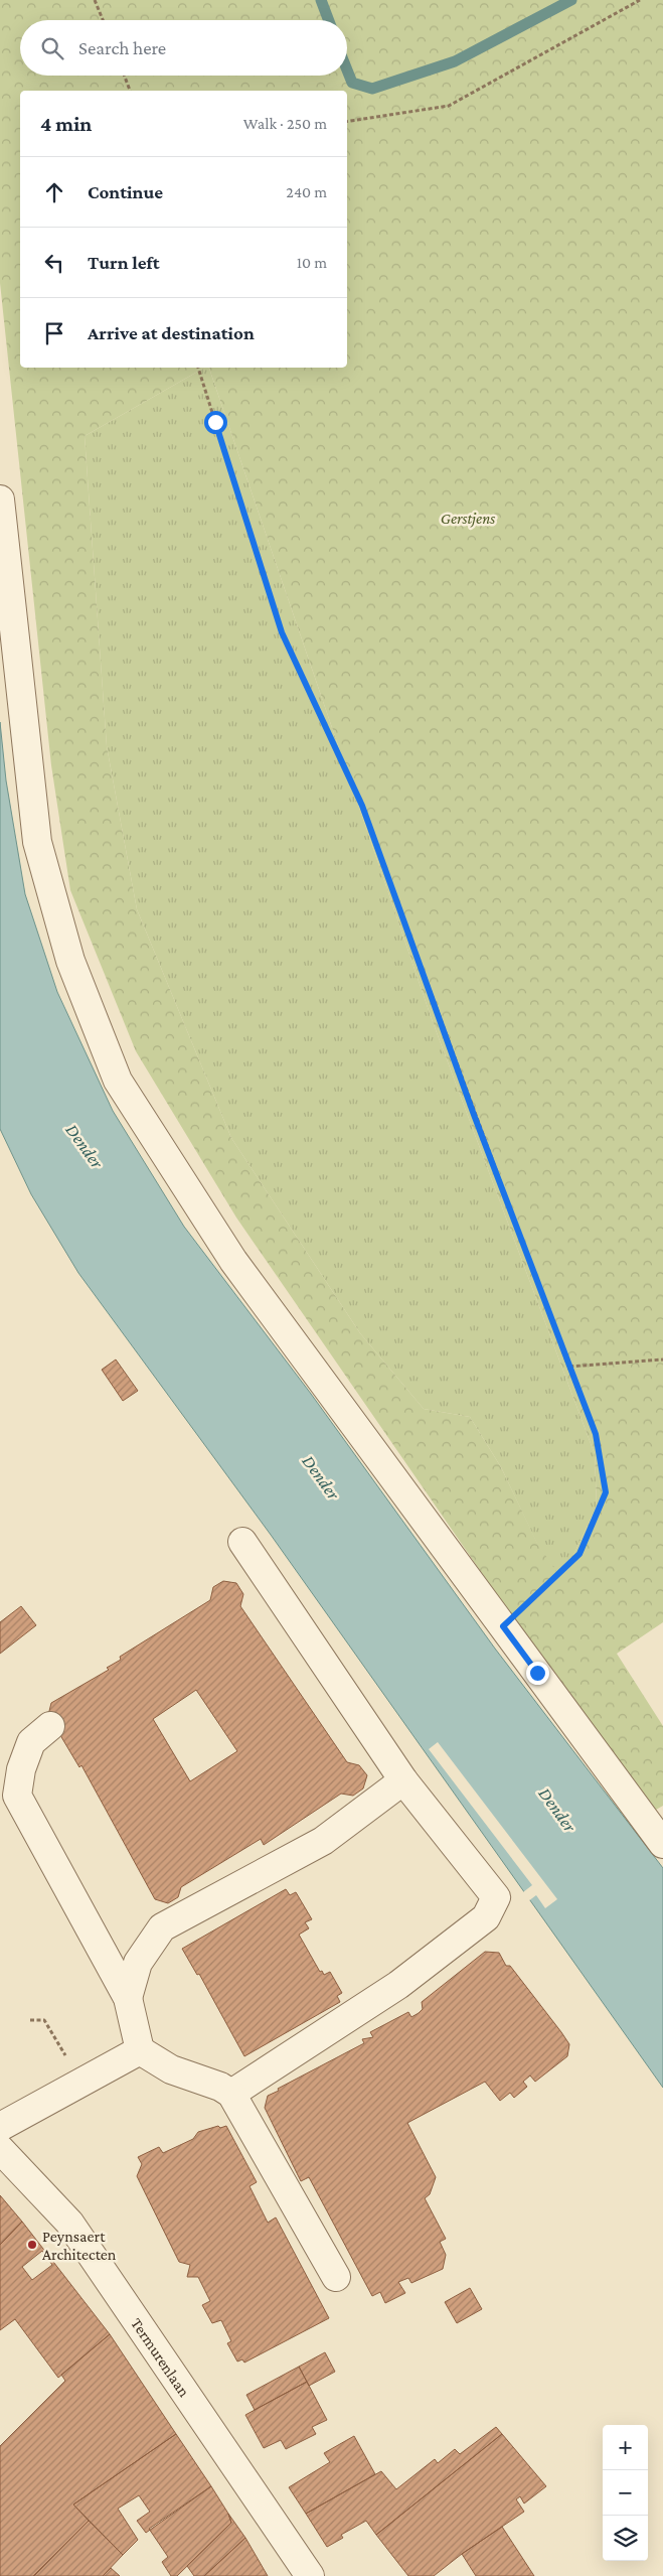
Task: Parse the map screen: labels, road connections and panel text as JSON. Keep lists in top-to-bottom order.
{
  "streets": {
    "street": ["Termurenlaan"]
  },
  "water": ["Dender"],
  "parks": ["Gerstjens"],
  "places": ["Peynsaert Architecten"],
  "page": {
    "search": "Search here",
    "heading": ["4 min", "Walk · 250 m"],
    "list": [
      ["Continue", "240 m"],
      ["Turn left", "10 m"],
      "Arrive at destination"
    ],
    "map_buttons": ["+", "−"]
  }
}
